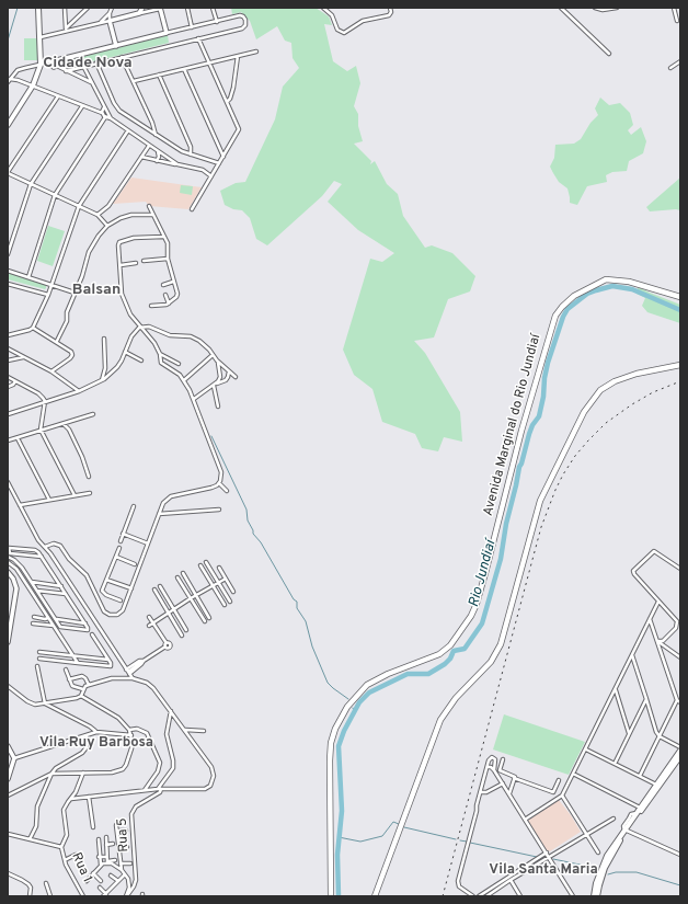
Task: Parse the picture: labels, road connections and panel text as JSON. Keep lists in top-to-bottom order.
{
  "streets": {
    "main road": ["Avenida Marginal do Rio Jundiaí"],
    "street": ["Rua 5", "Rua 1"]
  },
  "districts": [
    "Cidade Nova",
    "Balsan",
    "Vila Ruy Barbosa",
    "Vila Santa Maria"
  ],
  "water": ["Rio Jundiaí"]
}
